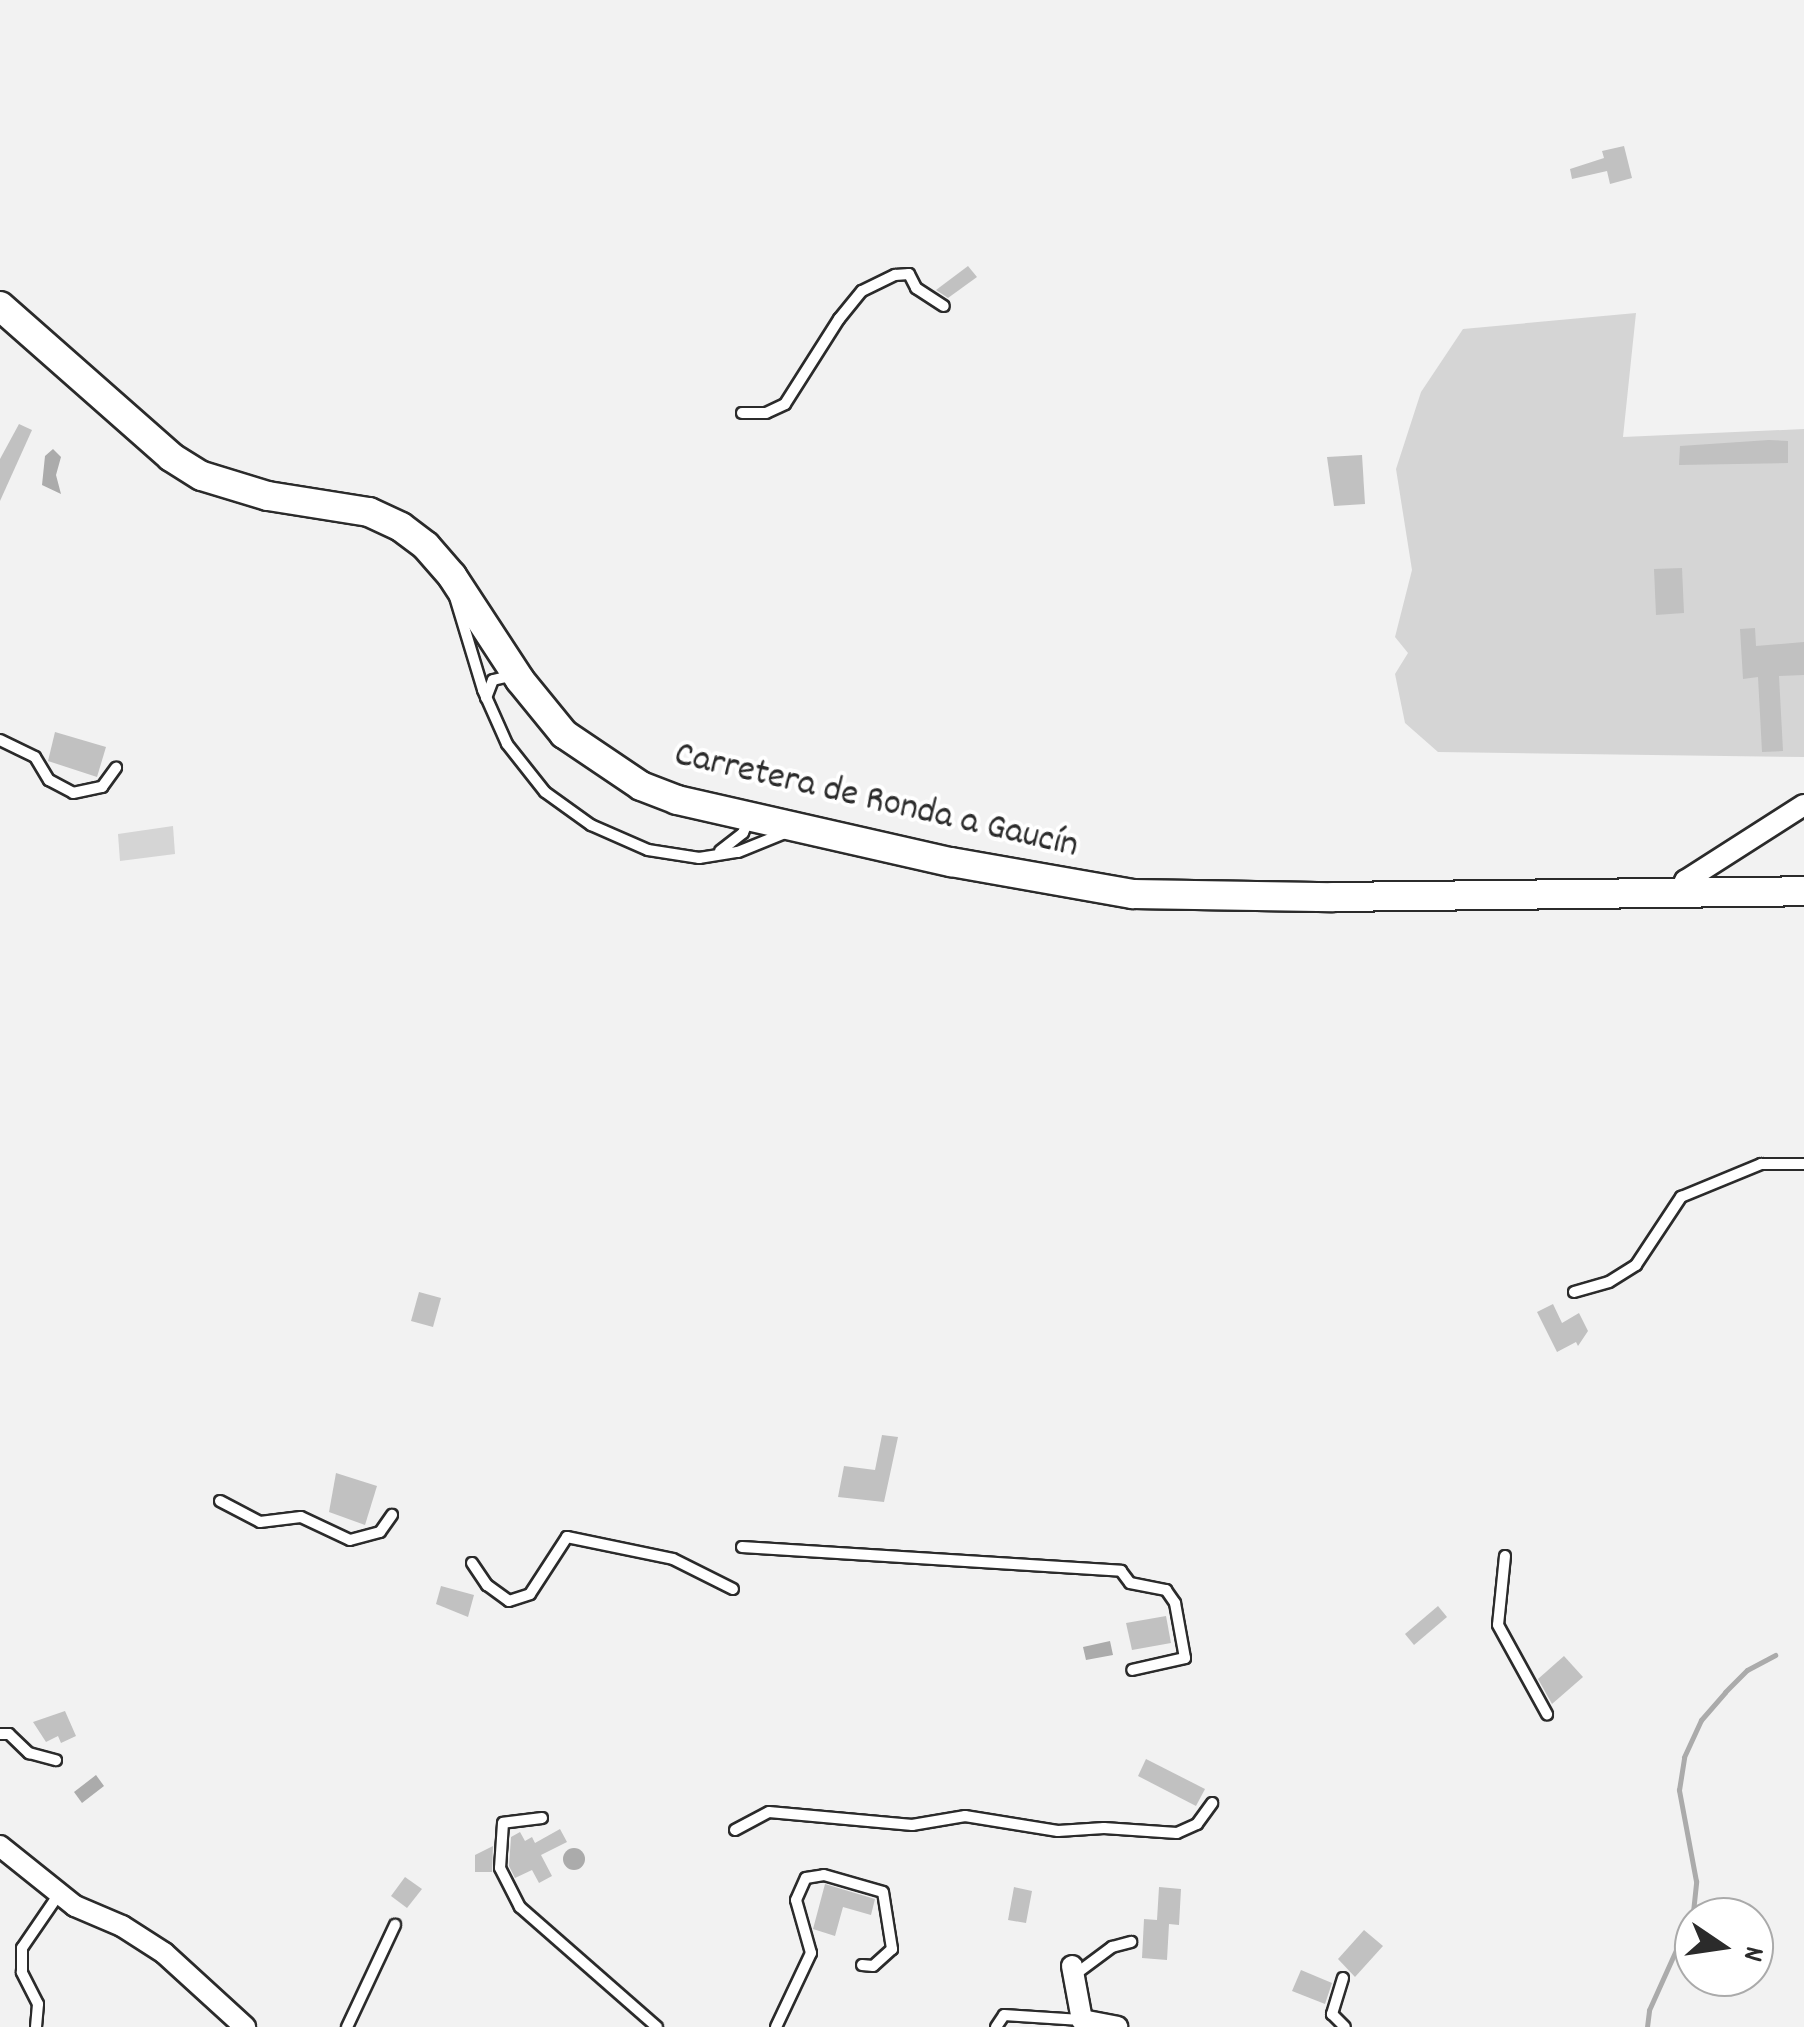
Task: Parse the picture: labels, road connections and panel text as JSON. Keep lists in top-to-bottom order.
{
  "streets": {
    "main road": ["Carretera de Ronda a Gaucín"]
  },
  "north": "right"
}
